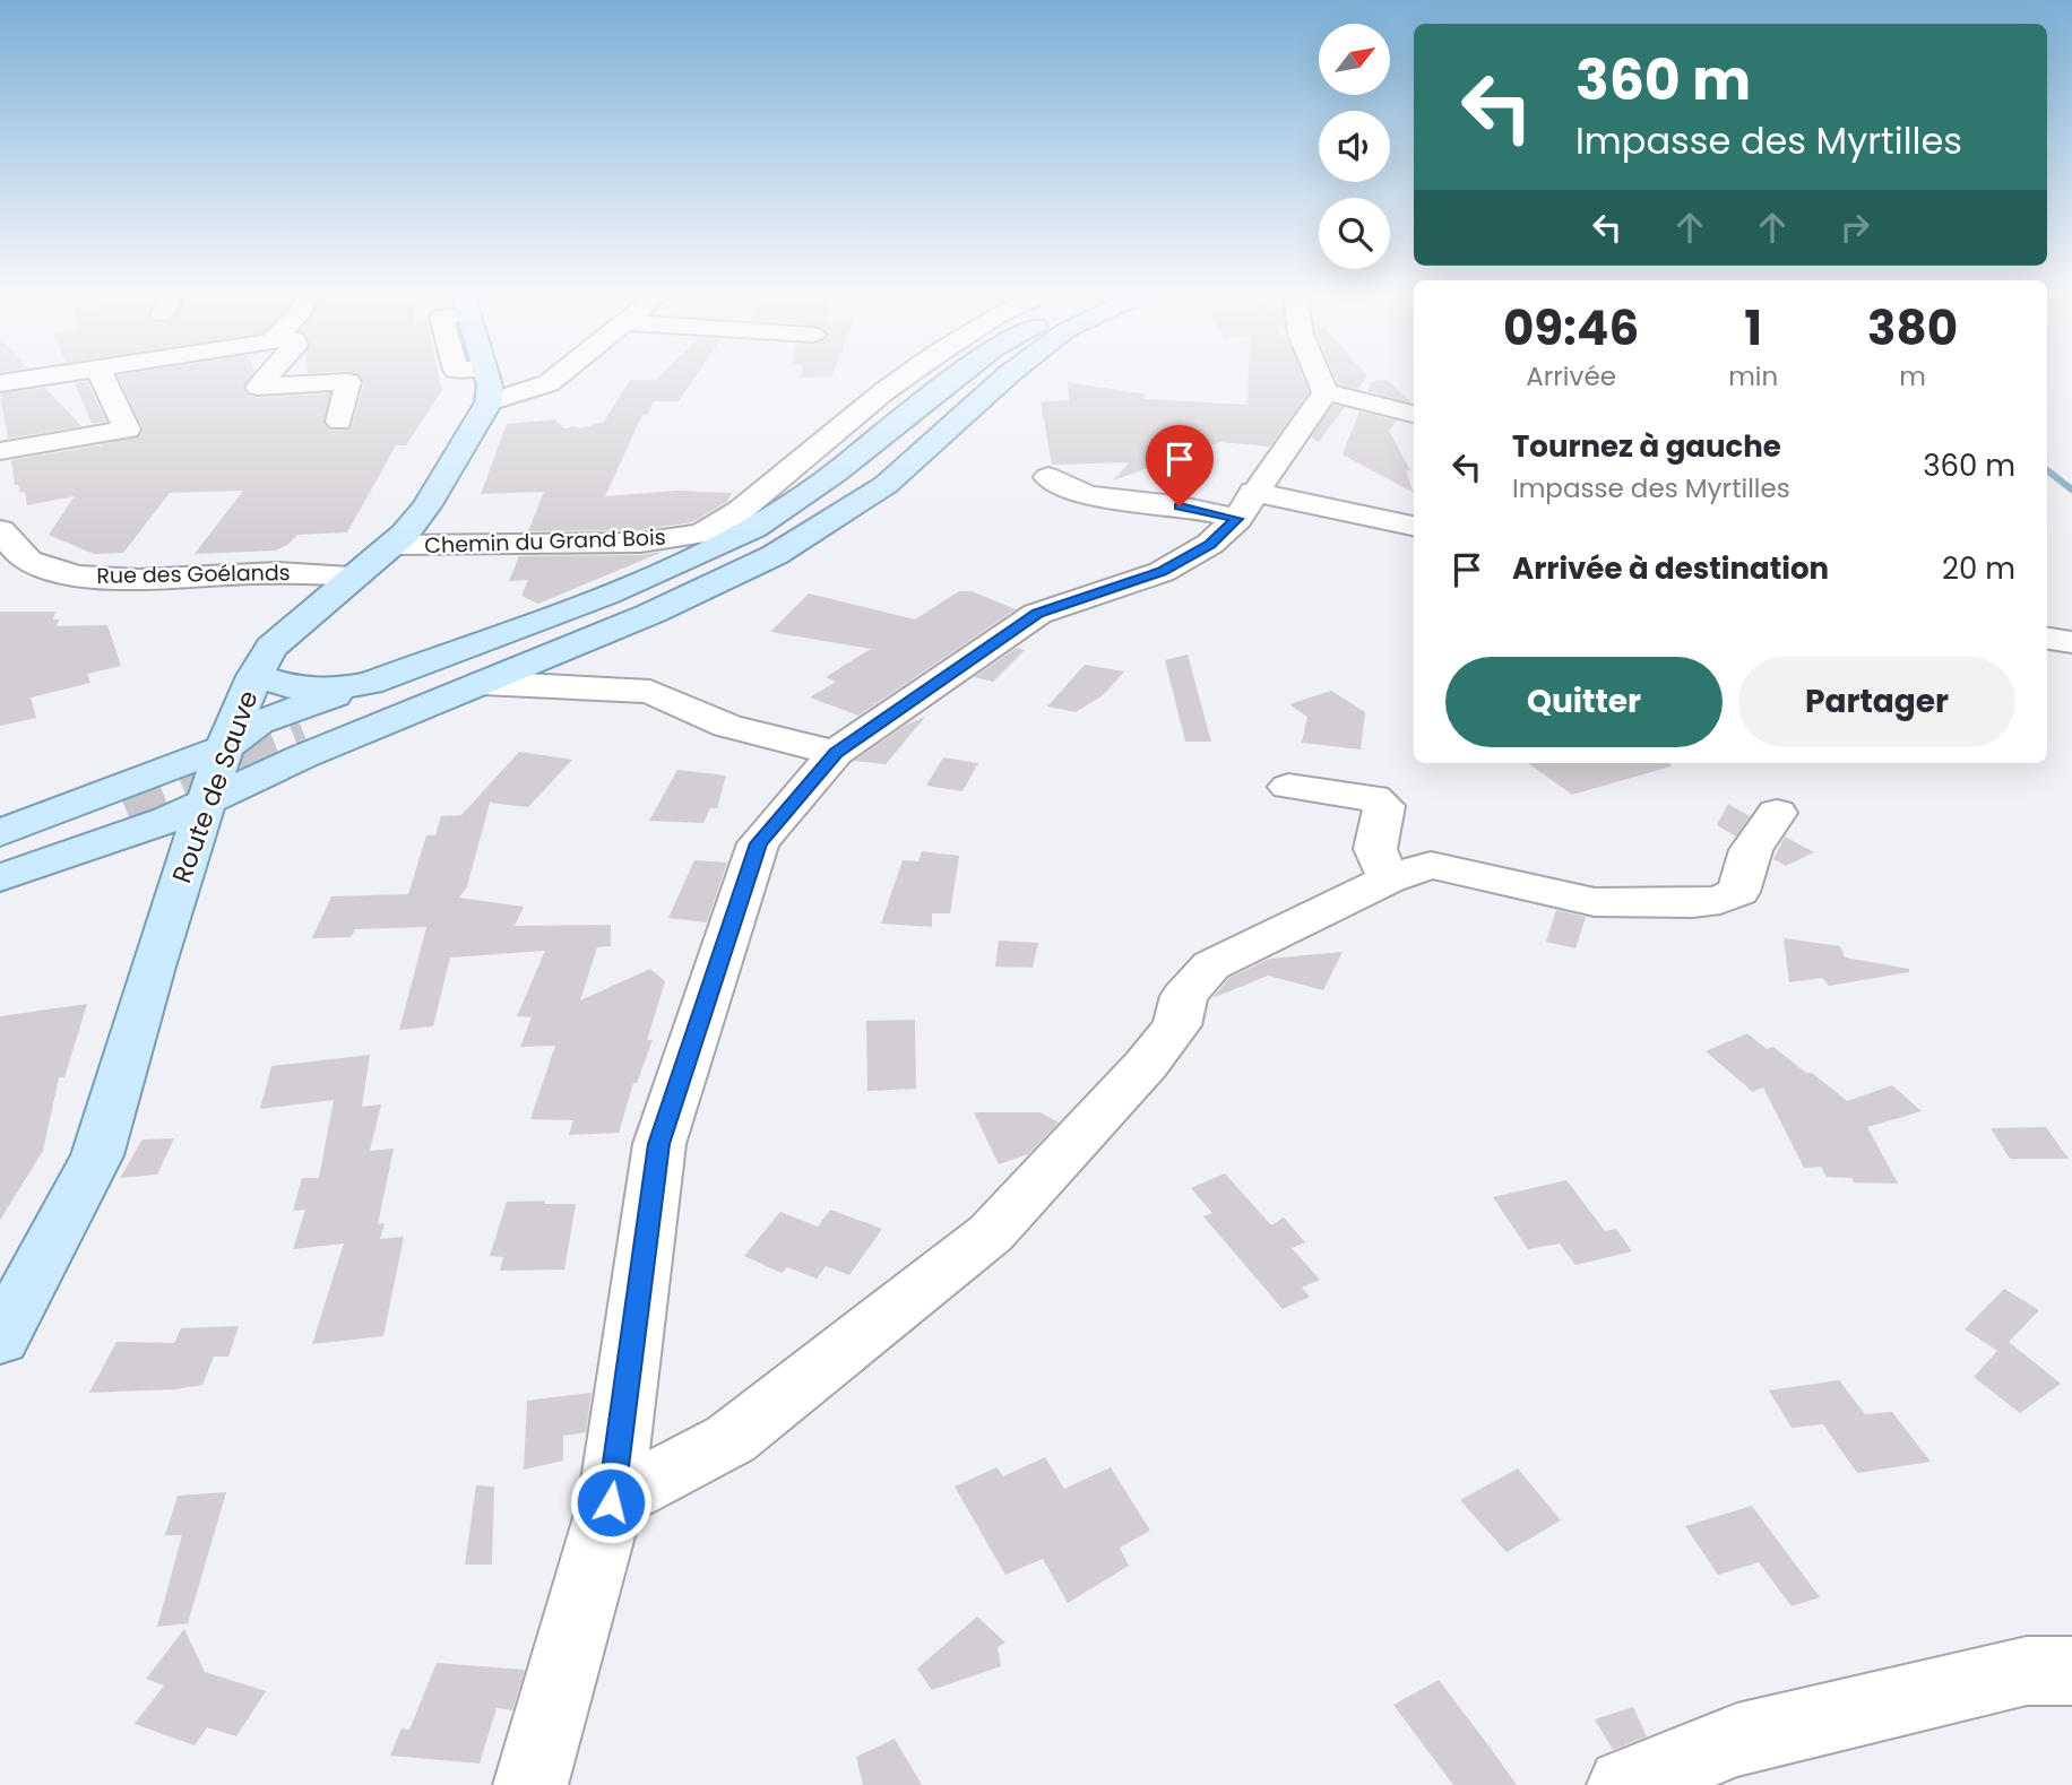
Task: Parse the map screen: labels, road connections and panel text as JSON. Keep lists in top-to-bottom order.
{
  "streets": {
    "main road": ["Route de Sauve"],
    "street": ["Chemin du Grand Bois", "Rue des Goélands"]
  },
  "crossings": [
    ["Chemin du Grand Bois", "Route de Sauve"],
    ["Rue des Goélands", "Route de Sauve"]
  ],
  "north": "top right",
  "page": {
    "turn": ["360 m", "Impasse des Myrtilles"],
    "eta": [
      "09:46",
      "Arrivée",
      "1",
      "min",
      "380",
      "m"
    ],
    "list": [
      {
        "name": "Tournez à gauche",
        "note": "Impasse des Myrtilles",
        "value": "360 m"
      },
      {
        "name": "Arrivée à destination",
        "value": "20 m"
      }
    ],
    "buttons": ["Quitter", "Partager"]
  }
}
